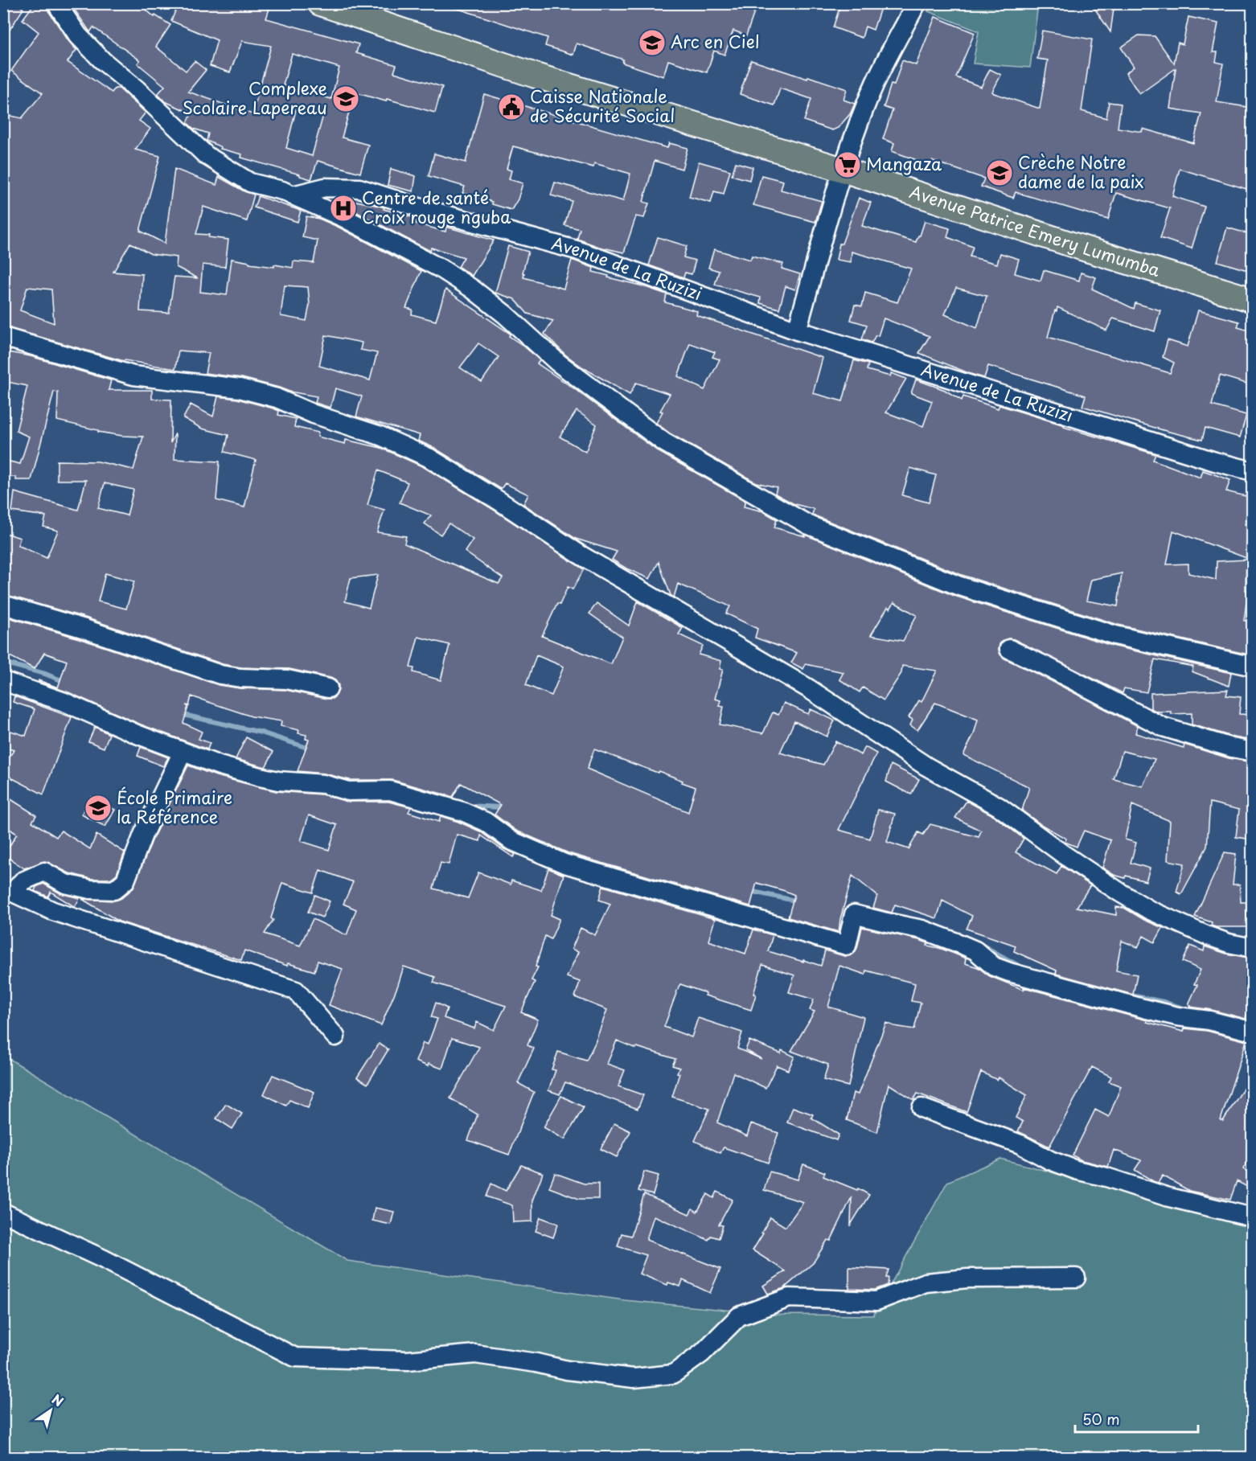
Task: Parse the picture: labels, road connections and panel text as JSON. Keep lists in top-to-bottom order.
{
  "streets": {
    "main road": ["Avenue Patrice Emery Lumumba"],
    "street": ["Avenue de La Ruzizi"]
  },
  "places": {
    "school or university": [
      "Arc en Ciel",
      "Complexe Scolaire Lapereau",
      "Crèche Notre dame de la paix",
      "École Primaire la Référence"
    ],
    "public building": ["Caisse Nationale de Sécurité Social"],
    "supermarket": ["Mangaza"],
    "hospital": ["Centre de santé Croix rouge nguba"]
  },
  "scale_bar": "50 m",
  "north": "top right"
}
